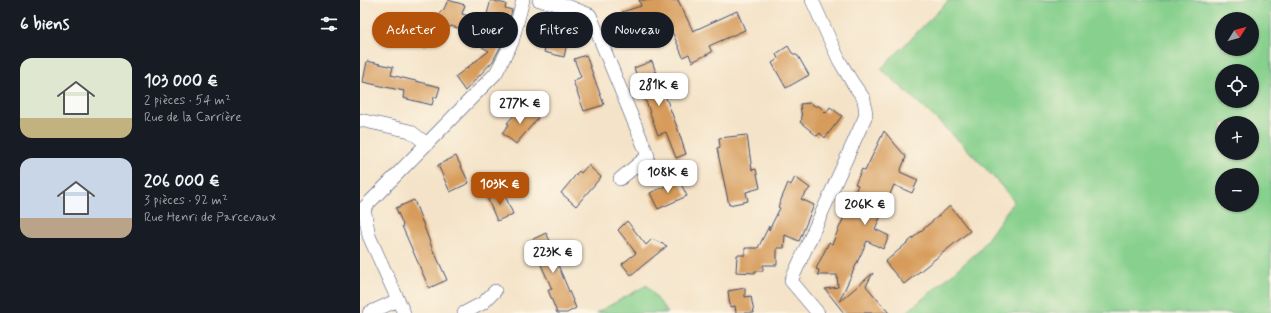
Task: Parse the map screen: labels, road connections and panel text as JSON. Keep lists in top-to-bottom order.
{
  "north": "top right",
  "page": {
    "heading": "6 biens",
    "map_buttons": ["+", "−"],
    "chip": [
      "Acheter",
      "Louer",
      "Filtres",
      "Nouveau"
    ],
    "list": [
      {
        "name": "103 000 €",
        "note": "2 pièces · 54 m² · Rue de la Carrière"
      },
      {
        "name": "206 000 €",
        "note": "3 pièces · 92 m² · Rue Henri de Parcevaux"
      }
    ],
    "price": [
      "281K €",
      "277K €",
      "108K €",
      "103K €",
      "206K €",
      "223K €"
    ]
  }
}
